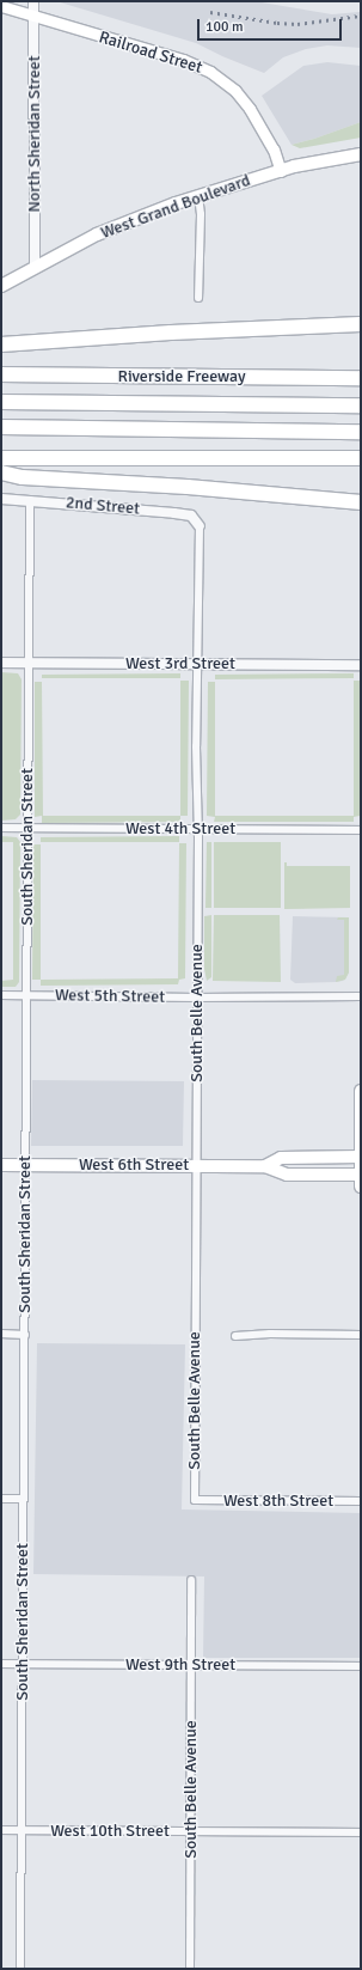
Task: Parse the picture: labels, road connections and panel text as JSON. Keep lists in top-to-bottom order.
{
  "streets": {
    "highway": ["Riverside Freeway"],
    "main road": ["Railroad Street", "West Grand Boulevard", "West 6th Street"],
    "street": [
      "North Sheridan Street",
      "2nd Street",
      "West 3rd Street",
      "West 4th Street",
      "South Sheridan Street",
      "West 5th Street",
      "South Belle Avenue",
      "West 8th Street",
      "West 9th Street",
      "West 10th Street"
    ]
  },
  "crossings": [
    ["Railroad Street", "North Sheridan Street"],
    ["Railroad Street", "West Grand Boulevard"],
    ["North Sheridan Street", "West Grand Boulevard"],
    ["2nd Street", "South Sheridan Street"],
    ["2nd Street", "South Belle Avenue"],
    ["West 3rd Street", "South Sheridan Street"],
    ["West 3rd Street", "South Belle Avenue"],
    ["West 4th Street", "South Sheridan Street"],
    ["West 4th Street", "South Belle Avenue"],
    ["South Sheridan Street", "West 5th Street"],
    ["South Sheridan Street", "West 6th Street"],
    ["South Sheridan Street", "West 9th Street"],
    ["South Sheridan Street", "West 10th Street"],
    ["West 5th Street", "South Belle Avenue"],
    ["South Belle Avenue", "West 6th Street"],
    ["South Belle Avenue", "West 8th Street"],
    ["South Belle Avenue", "West 9th Street"],
    ["South Belle Avenue", "West 10th Street"]
  ],
  "scale_bar": "100 m"
}
